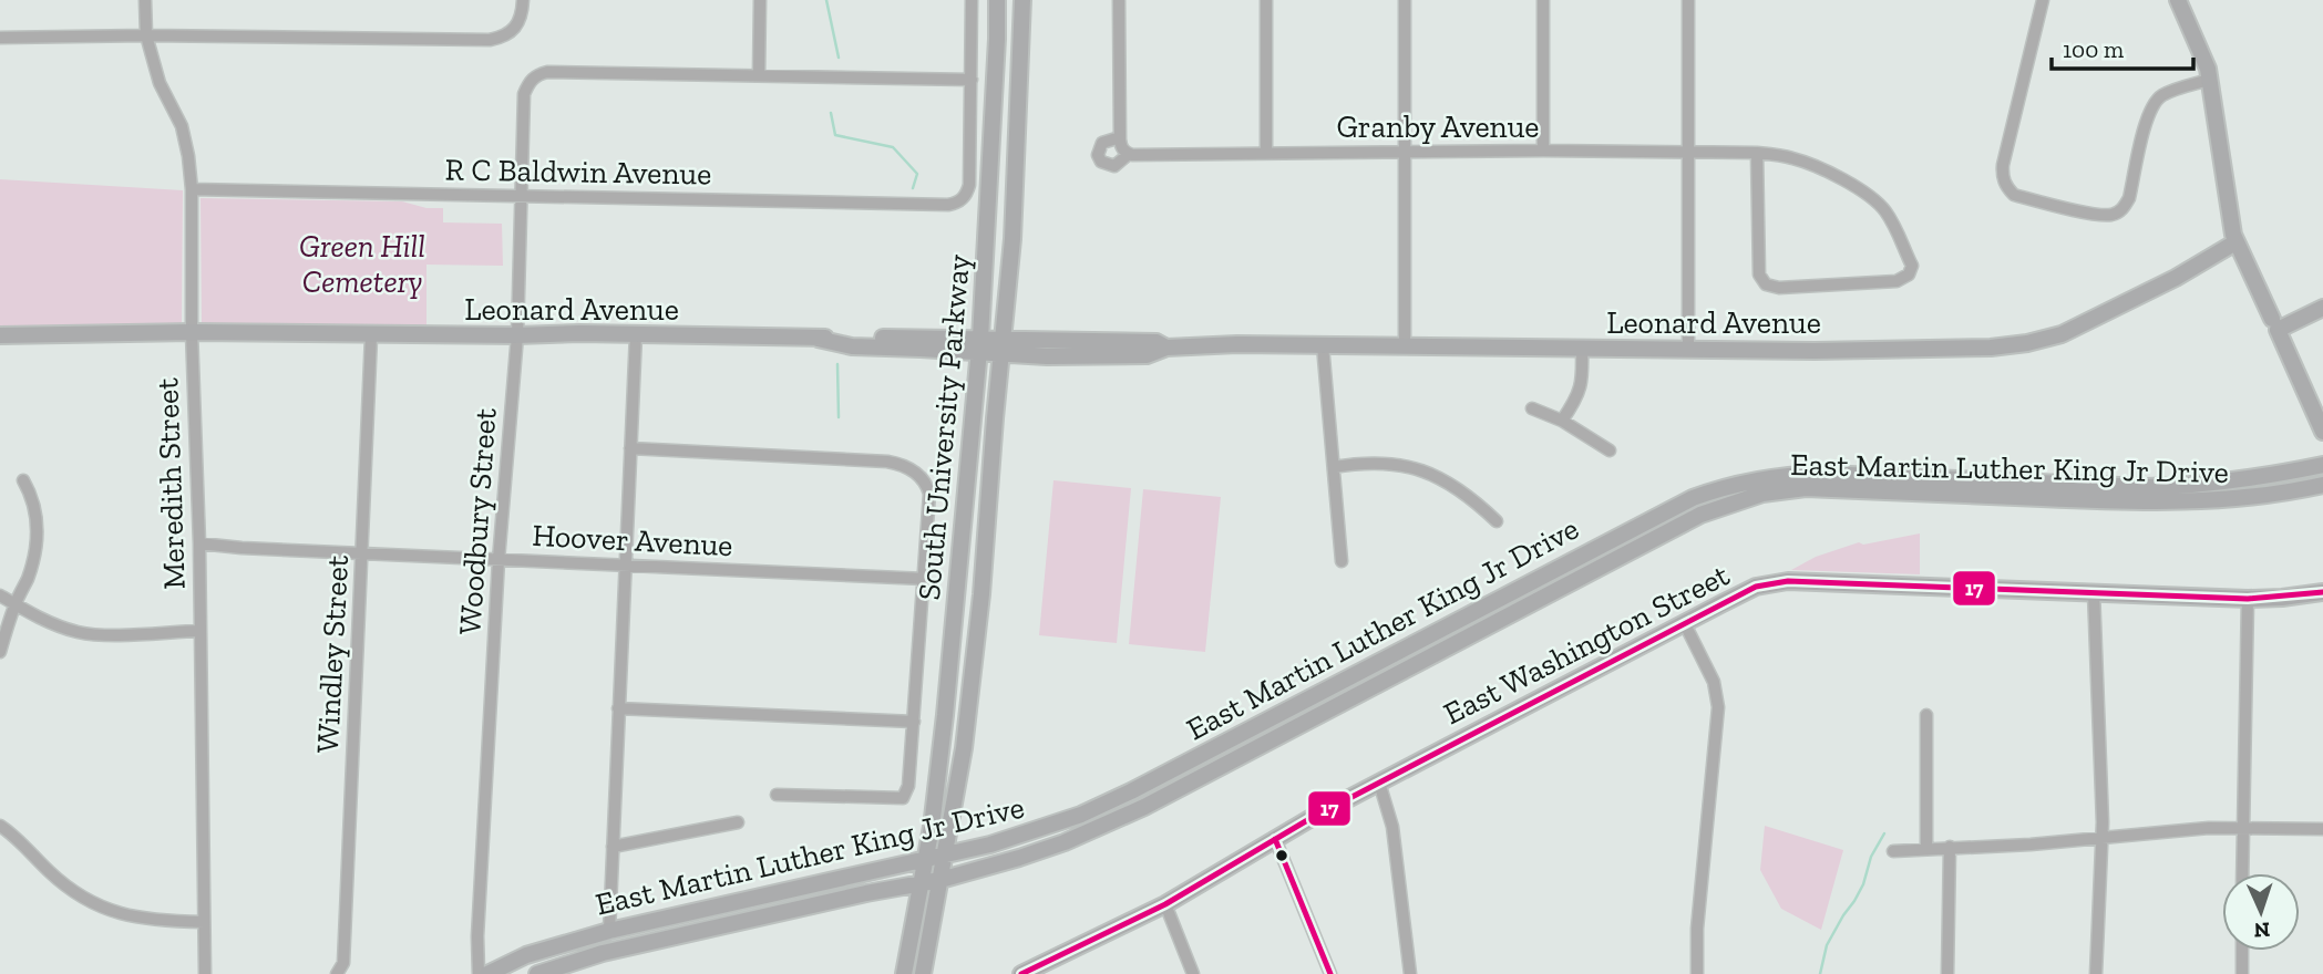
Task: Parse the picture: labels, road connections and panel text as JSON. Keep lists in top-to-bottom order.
{
  "streets": {
    "main road": [
      "Leonard Avenue",
      "South University Parkway",
      "East Martin Luther King Jr Drive",
      "East Washington Street"
    ],
    "street": [
      "Granby Avenue",
      "R C Baldwin Avenue",
      "Meredith Street",
      "Woodbury Street",
      "Hoover Avenue",
      "Windley Street"
    ]
  },
  "crossings": [
    ["R C Baldwin Avenue", "Meredith Street"],
    ["R C Baldwin Avenue", "Woodbury Street"],
    ["Leonard Avenue", "South University Parkway"],
    ["Leonard Avenue", "Meredith Street"],
    ["Leonard Avenue", "Woodbury Street"],
    ["Leonard Avenue", "Windley Street"],
    ["South University Parkway", "East Martin Luther King Jr Drive"],
    ["Meredith Street", "Hoover Avenue"],
    ["Woodbury Street", "Hoover Avenue"],
    ["Hoover Avenue", "Windley Street"]
  ],
  "parks": ["Green Hill Cemetery"],
  "lines": ["transit line 17"],
  "scale_bar": "100 m",
  "north": "bottom"
}
